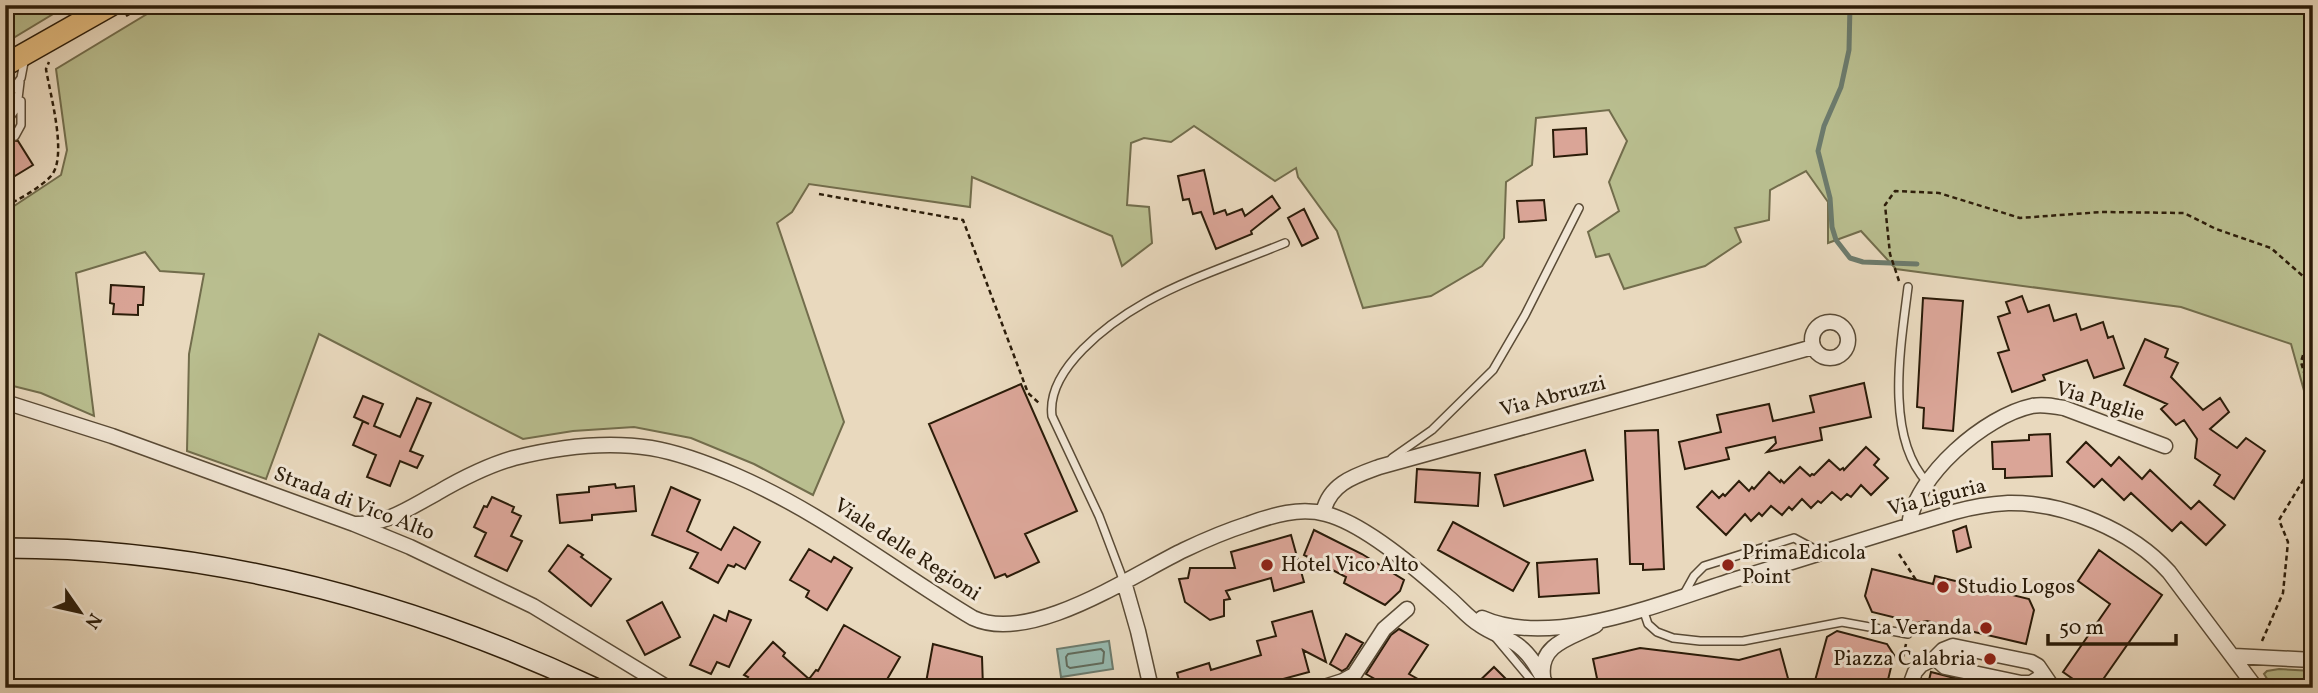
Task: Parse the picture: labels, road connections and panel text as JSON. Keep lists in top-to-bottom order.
{
  "streets": {
    "street": [
      "Via Abruzzi",
      "Via Puglie",
      "Via Liguria",
      "Strada di Vico Alto",
      "Viale delle Regioni"
    ]
  },
  "crossings": [
    ["Via Abruzzi", "Viale delle Regioni"],
    ["Via Puglie", "Via Liguria"],
    ["Via Liguria", "Viale delle Regioni"],
    ["Strada di Vico Alto", "Viale delle Regioni"]
  ],
  "places": [
    "Hotel Vico Alto",
    "PrimaEdicola Point",
    "Studio Logos",
    "La Veranda",
    "Piazza Calabria"
  ],
  "scale_bar": "50 m",
  "north": "bottom right"
}
